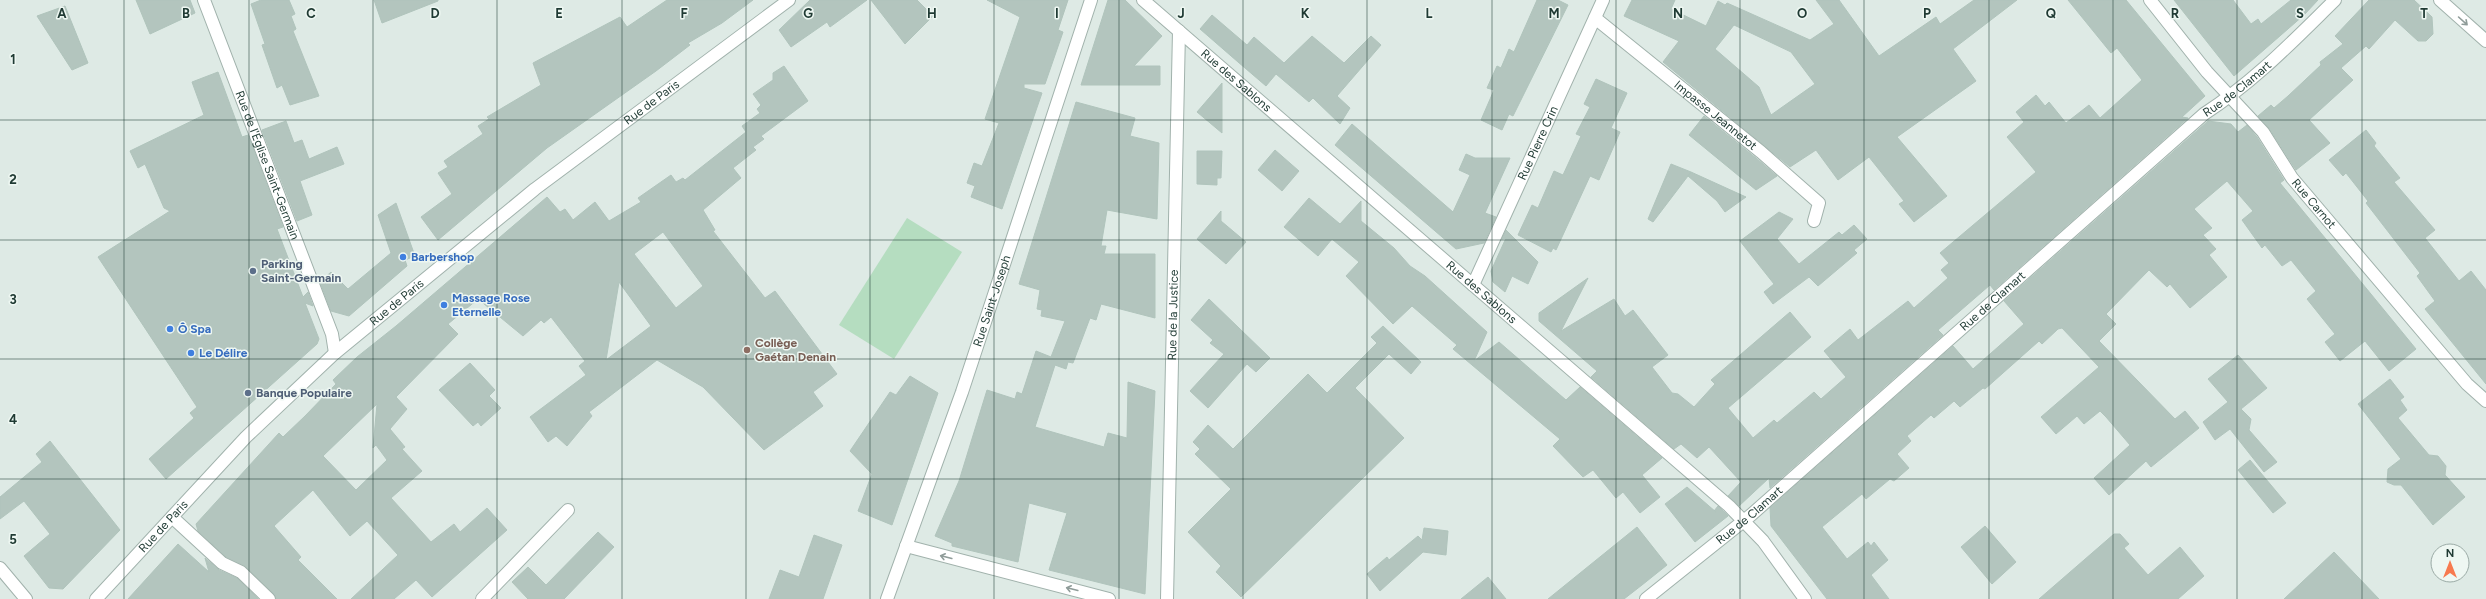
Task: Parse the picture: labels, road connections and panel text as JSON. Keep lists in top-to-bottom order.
{
  "streets": {
    "street": [
      "Rue des Sablons",
      "Rue de Clamart",
      "Rue de Paris",
      "Impasse Jeannetot",
      "Rue Pierre Crin",
      "Rue de l'Église Saint-Germain",
      "Rue Carnot",
      "Rue Saint-Joseph",
      "Rue de la Justice"
    ]
  },
  "crossings": [
    ["Rue des Sablons", "Rue de Clamart"],
    ["Rue des Sablons", "Rue Pierre Crin"],
    ["Rue des Sablons", "Rue de la Justice"],
    ["Rue de Clamart", "Rue Carnot"],
    ["Rue de Paris", "Rue de l'Église Saint-Germain"],
    ["Impasse Jeannetot", "Rue Pierre Crin"]
  ],
  "places": [
    "Barbershop",
    "Parking Saint-Germain",
    "Massage Rose Eternelle",
    "Ô Spa",
    "Collège Gaétan Denain",
    "Le Délire",
    "Banque Populaire"
  ],
  "north": "top",
  "grid": {
    "columns": [
      "A",
      "B",
      "C",
      "D",
      "E",
      "F",
      "G",
      "H",
      "I",
      "J",
      "K",
      "L",
      "M",
      "N",
      "O",
      "P",
      "Q",
      "R",
      "S",
      "T"
    ],
    "rows": [
      "1",
      "2",
      "3",
      "4",
      "5"
    ]
  }
}
